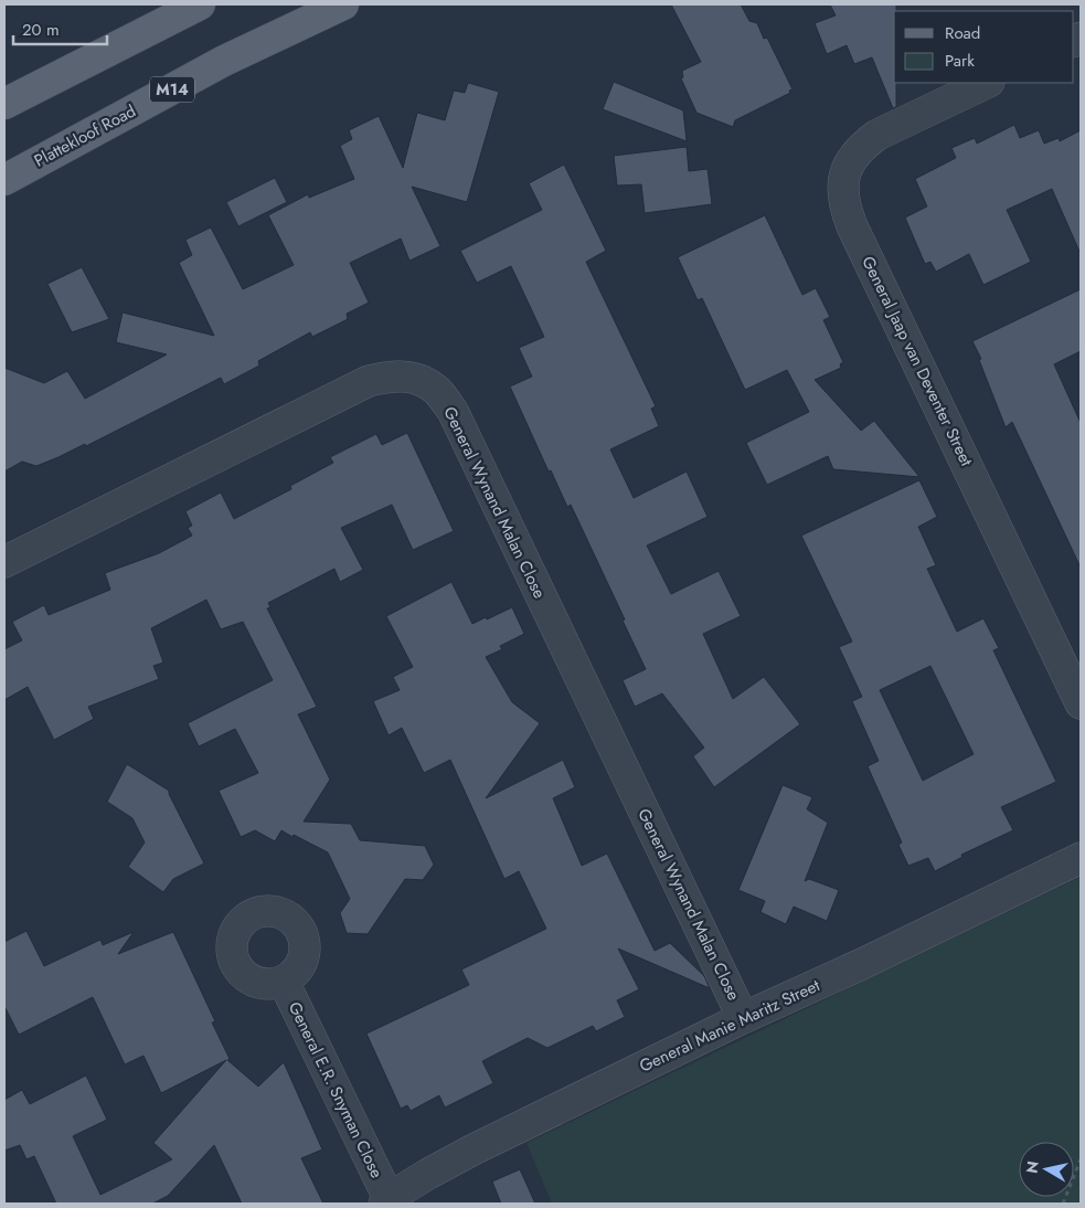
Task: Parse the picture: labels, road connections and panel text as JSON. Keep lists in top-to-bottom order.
{
  "streets": {
    "main road": ["M14", "Plattekloof Road"],
    "street": [
      "General Jaap van Deventer Street",
      "General Wynand Malan Close",
      "General Manie Maritz Street",
      "General E.R. Snyman Close"
    ]
  },
  "crossings": [
    ["General Wynand Malan Close", "General Manie Maritz Street"],
    ["General Manie Maritz Street", "General E.R. Snyman Close"]
  ],
  "legend": ["Road", "Park"],
  "scale_bar": "20 m",
  "north": "left"
}
